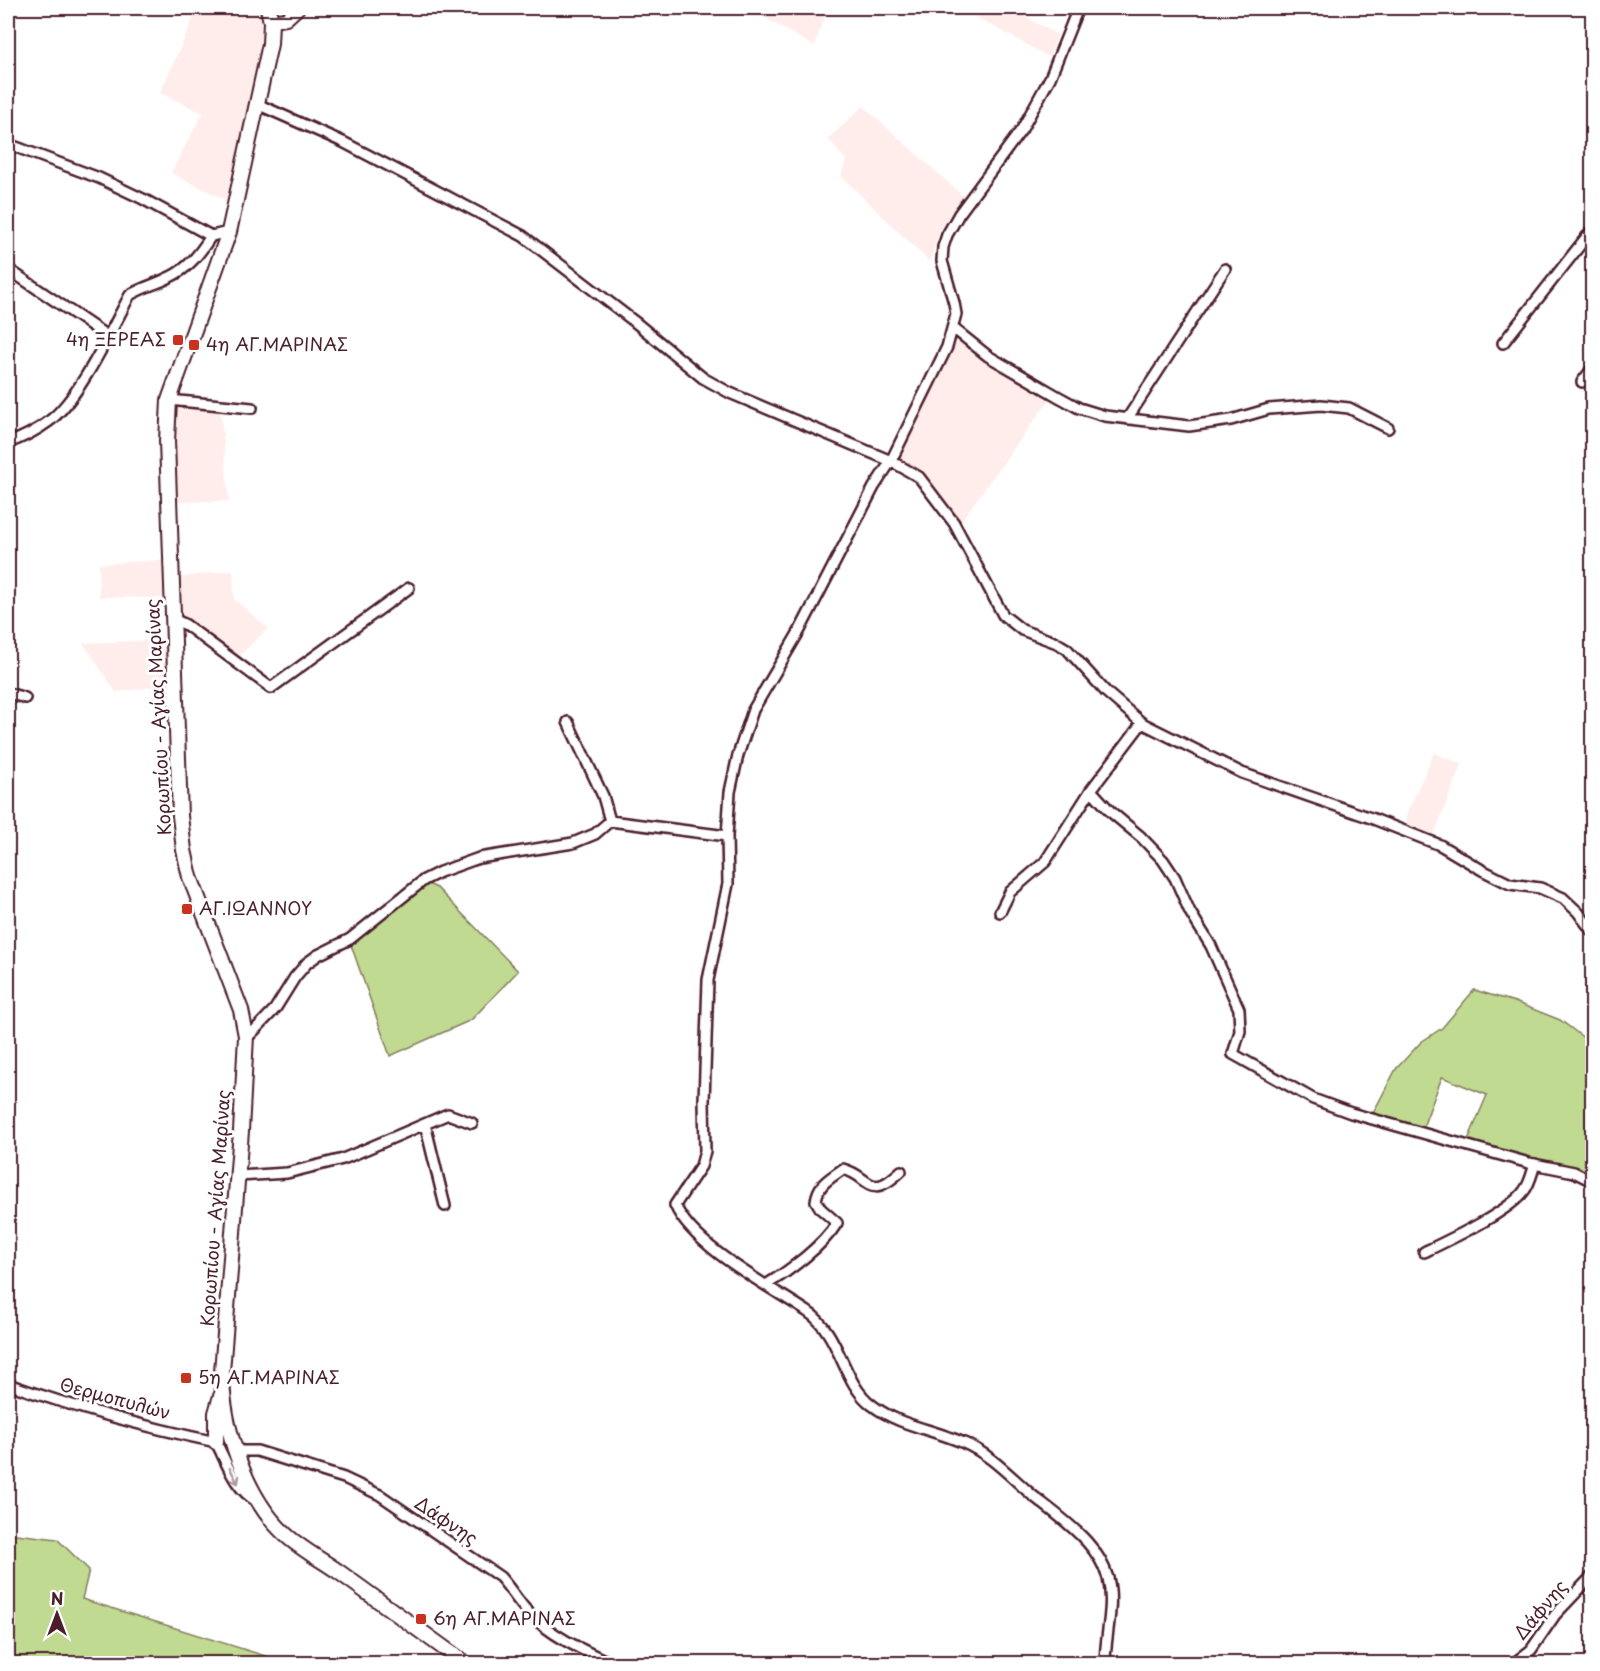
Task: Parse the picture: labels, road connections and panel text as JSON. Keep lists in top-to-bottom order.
{
  "streets": {
    "main road": ["Κορωπίου - Αγίας Μαρίνας"],
    "street": ["Θερμοπυλών", "Δάφνης"]
  },
  "crossings": [
    ["Κορωπίου - Αγίας Μαρίνας", "Δάφνης"]
  ],
  "places": {
    "transit": [
      "4η ΞΕΡΕΑΣ",
      "4η ΑΓ.ΜΑΡΙΝΑΣ",
      "ΑΓ.ΙΩΑΝΝΟΥ",
      "5η ΑΓ.ΜΑΡΙΝΑΣ",
      "6η ΑΓ.ΜΑΡΙΝΑΣ"
    ]
  },
  "north": "top"
}
